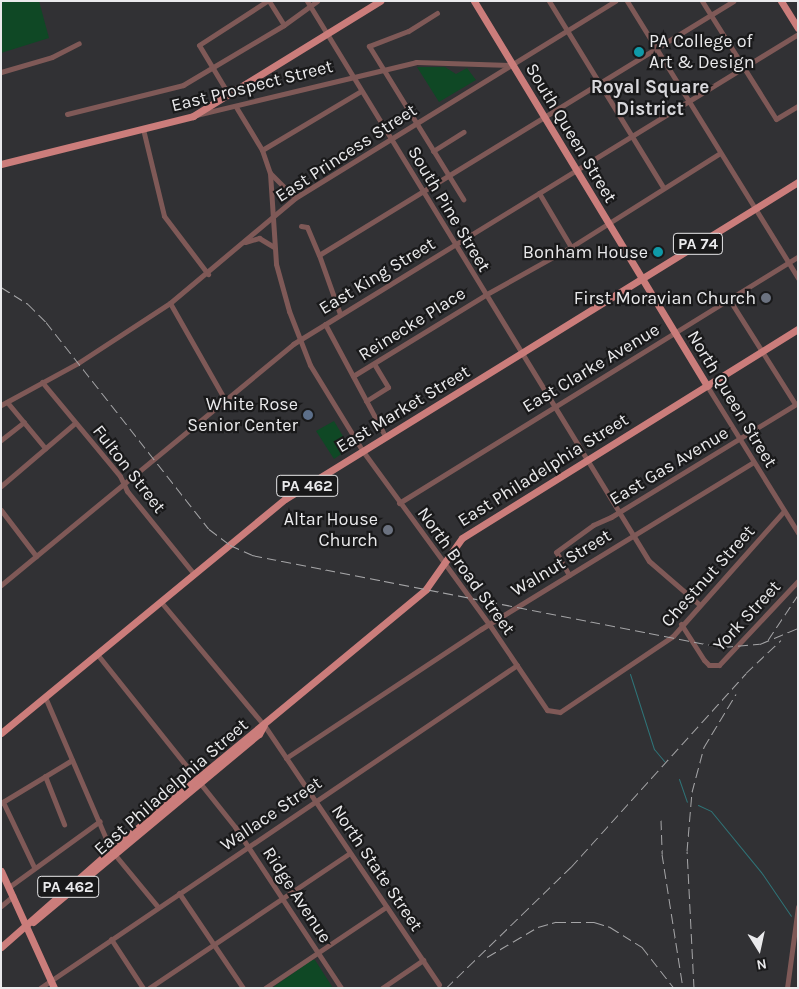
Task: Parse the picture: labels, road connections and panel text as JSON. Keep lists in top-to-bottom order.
{
  "streets": {
    "main road": [
      "East Prospect Street",
      "South Queen Street",
      "PA 74",
      "North Queen Street",
      "East Market Street",
      "East Philadelphia Street",
      "PA 462"
    ],
    "street": [
      "East Princess Street",
      "South Pine Street",
      "East King Street",
      "Reinecke Place",
      "East Clarke Avenue",
      "East Gas Avenue",
      "Fulton Street",
      "Walnut Street",
      "North Broad Street",
      "Chestnut Street",
      "York Street",
      "Wallace Street",
      "North State Street",
      "Ridge Avenue"
    ]
  },
  "crossings": [
    ["East Prospect Street", "South Queen Street"],
    ["East Prospect Street", "East Princess Street"],
    ["East Prospect Street", "South Pine Street"],
    ["South Queen Street", "East Princess Street"],
    ["South Queen Street", "East King Street"],
    ["South Queen Street", "Reinecke Place"],
    ["South Queen Street", "North Queen Street"],
    ["South Queen Street", "East Market Street"],
    ["East Princess Street", "South Pine Street"],
    ["East Princess Street", "Fulton Street"],
    ["East Princess Street", "North Broad Street"],
    ["South Pine Street", "East King Street"],
    ["South Pine Street", "Reinecke Place"],
    ["South Pine Street", "East Clarke Avenue"],
    ["South Pine Street", "East Market Street"],
    ["South Pine Street", "East Gas Avenue"],
    ["South Pine Street", "East Philadelphia Street"],
    ["South Pine Street", "Walnut Street"],
    ["South Pine Street", "Chestnut Street"],
    ["East King Street", "Fulton Street"],
    ["East King Street", "North Broad Street"],
    ["East Clarke Avenue", "North Queen Street"],
    ["East Clarke Avenue", "North Broad Street"],
    ["North Queen Street", "East Market Street"],
    ["North Queen Street", "East Gas Avenue"],
    ["North Queen Street", "East Philadelphia Street"],
    ["North Queen Street", "Walnut Street"],
    ["North Queen Street", "Chestnut Street"],
    ["East Market Street", "Fulton Street"],
    ["East Market Street", "North Broad Street"],
    ["East Market Street", "North State Street"],
    ["East Market Street", "Ridge Avenue"],
    ["East Gas Avenue", "Walnut Street"],
    ["East Philadelphia Street", "North Broad Street"],
    ["East Philadelphia Street", "North State Street"],
    ["East Philadelphia Street", "Ridge Avenue"],
    ["Walnut Street", "North Broad Street"],
    ["Walnut Street", "North State Street"],
    ["North Broad Street", "Chestnut Street"],
    ["North Broad Street", "Wallace Street"],
    ["Chestnut Street", "York Street"],
    ["Wallace Street", "North State Street"],
    ["Wallace Street", "Ridge Avenue"]
  ],
  "districts": ["Royal Square District"],
  "places": [
    "PA College of Art & Design",
    "Bonham House",
    "First Moravian Church",
    "White Rose Senior Center",
    "Altar House Church"
  ],
  "north": "bottom"
}
